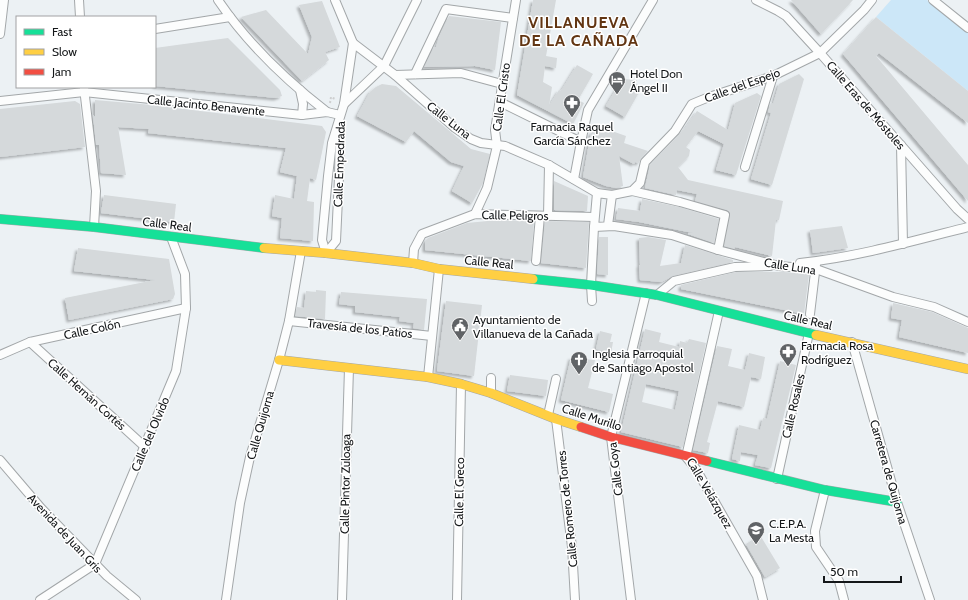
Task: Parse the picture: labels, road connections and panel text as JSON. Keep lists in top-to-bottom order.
{
  "streets": {
    "street": [
      "Calle del Espejo",
      "Calle El Cristo",
      "Calle Jacinto Benavente",
      "Calle Eras de Móstoles",
      "Calle Luna",
      "Calle Empedrada",
      "Calle Peligros",
      "Calle Real",
      "Travesía de los Patios",
      "Calle Colón",
      "Calle Hernán Cortés",
      "Calle Rosales",
      "Calle Murillo",
      "Calle Quijorna",
      "Calle del Olvido",
      "Calle Goya",
      "Carretera de Quijorna",
      "Calle Pintor Zuloaga",
      "Calle El Greco",
      "Calle Velázquez",
      "Calle Romero de Torres",
      "Avenida de Juan Gris"
    ]
  },
  "crossings": [
    ["Calle del Espejo", "Calle Eras de Móstoles"],
    ["Calle El Cristo", "Calle Luna"],
    ["Calle El Cristo", "Calle Peligros"],
    ["Calle Jacinto Benavente", "Calle Empedrada"],
    ["Calle Luna", "Calle Empedrada"],
    ["Calle Empedrada", "Calle Real"],
    ["Calle Peligros", "Calle Real"],
    ["Calle Real", "Calle Rosales"],
    ["Calle Real", "Calle Quijorna"],
    ["Calle Real", "Calle del Olvido"],
    ["Calle Real", "Calle Goya"],
    ["Calle Real", "Carretera de Quijorna"],
    ["Calle Real", "Calle Velázquez"],
    ["Travesía de los Patios", "Calle Quijorna"],
    ["Calle Colón", "Calle Hernán Cortés"],
    ["Calle Colón", "Calle del Olvido"],
    ["Calle Hernán Cortés", "Calle del Olvido"],
    ["Calle Rosales", "Calle Murillo"],
    ["Calle Murillo", "Calle Quijorna"],
    ["Calle Murillo", "Calle Goya"],
    ["Calle Murillo", "Carretera de Quijorna"],
    ["Calle Murillo", "Calle Pintor Zuloaga"],
    ["Calle Murillo", "Calle El Greco"],
    ["Calle Murillo", "Calle Velázquez"],
    ["Calle Murillo", "Calle Romero de Torres"],
    ["Calle del Olvido", "Avenida de Juan Gris"]
  ],
  "districts": ["VILLANUEVA DE LA CAÑADA"],
  "places": {
    "hotel": ["Hotel Don Ángel II"],
    "pharmacy": ["Farmacia Raquel García Sánchez", "Farmacia Rosa Rodríguez"],
    "public building": ["Ayuntamiento de Villanueva de la Cañada"],
    "church": ["Inglesia Parroquial de Santiago Apostol"],
    "school or university": ["C.E.P.A. La Mesta"]
  },
  "legend": ["Fast", "Slow", "Jam"],
  "scale_bar": "50 m"
}
